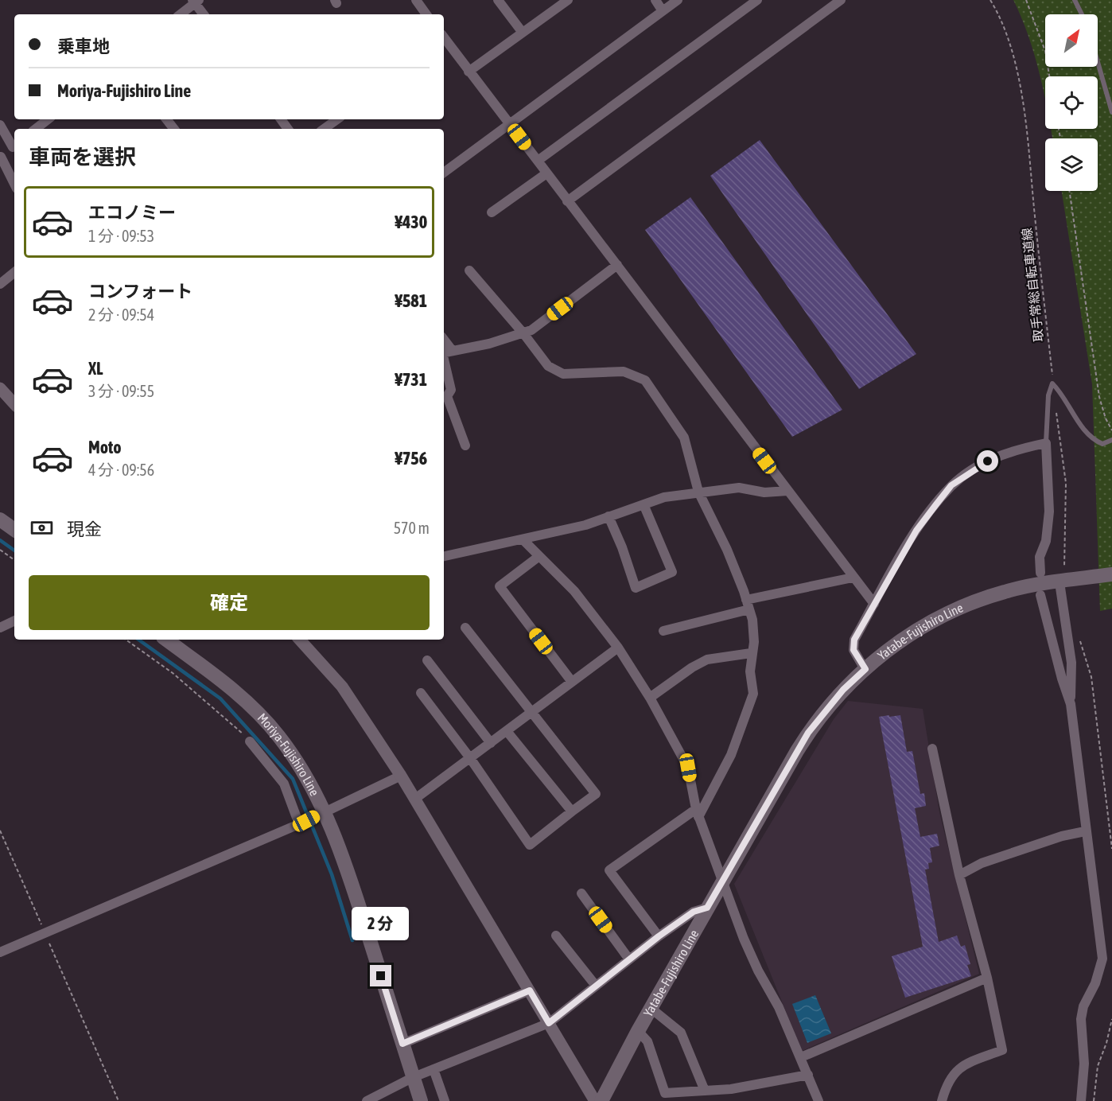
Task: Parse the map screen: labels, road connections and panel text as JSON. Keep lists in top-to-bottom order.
{
  "streets": {
    "main road": ["Yatabe-Fujishiro Line", "Moriya-Fujishiro Line"],
    "path": ["取手常総自転車道線"]
  },
  "north": "top right",
  "page": {
    "banner": ["乗車地", "Moriya-Fujishiro Line"],
    "heading": "車両を選択",
    "list": [
      {
        "name": "エコノミー",
        "note": "1 分 · 09:53",
        "value": "¥430"
      },
      {
        "name": "コンフォート",
        "note": "2 分 · 09:54",
        "value": "¥581"
      },
      {
        "name": "XL",
        "note": "3 分 · 09:55",
        "value": "¥731"
      },
      {
        "name": "Moto",
        "note": "4 分 · 09:56",
        "value": "¥756"
      }
    ],
    "pay": ["現金", "570 m"],
    "buttons": "確定",
    "bubble": "2 分"
  }
}
